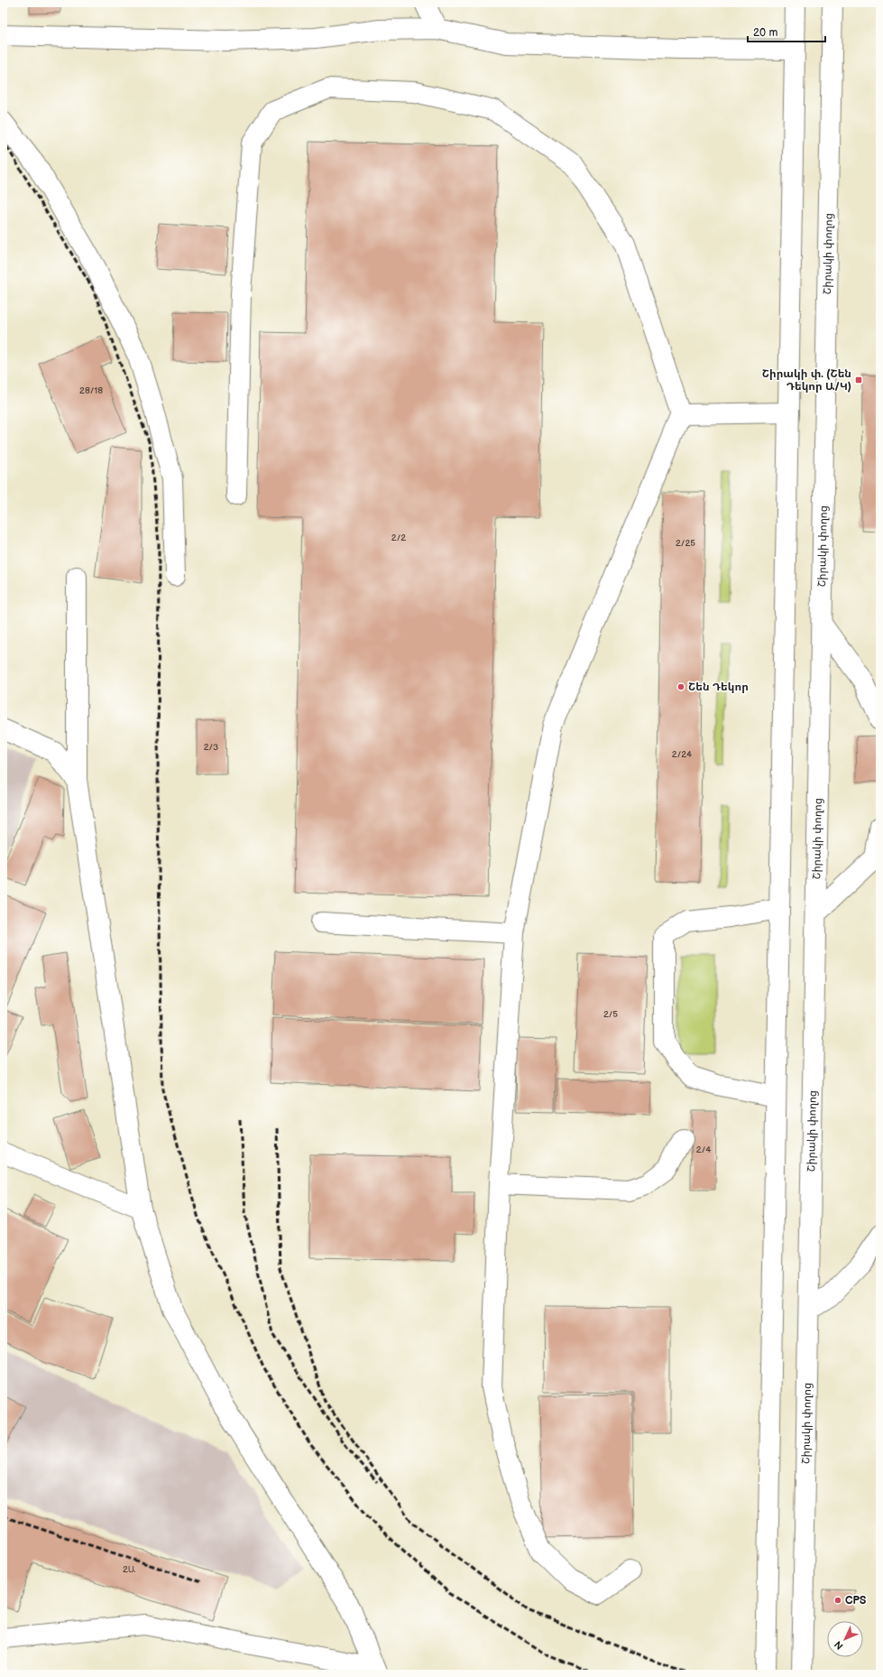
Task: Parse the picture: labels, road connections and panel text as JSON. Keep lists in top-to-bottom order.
{
  "streets": {
    "main road": ["Շիրակի փողոց"]
  },
  "places": {
    "transit": ["Շիրակի փ. (Շեն Դեկոր Ա/Կ)"],
    "other": ["Շեն Դեկոր", "CPS"]
  },
  "house_numbers": [
    "28/18",
    "2/2",
    "2/25",
    "2/3",
    "2/24",
    "2/5",
    "2/4",
    "2Ա"
  ],
  "scale_bar": "20 m",
  "north": "bottom left"
}
